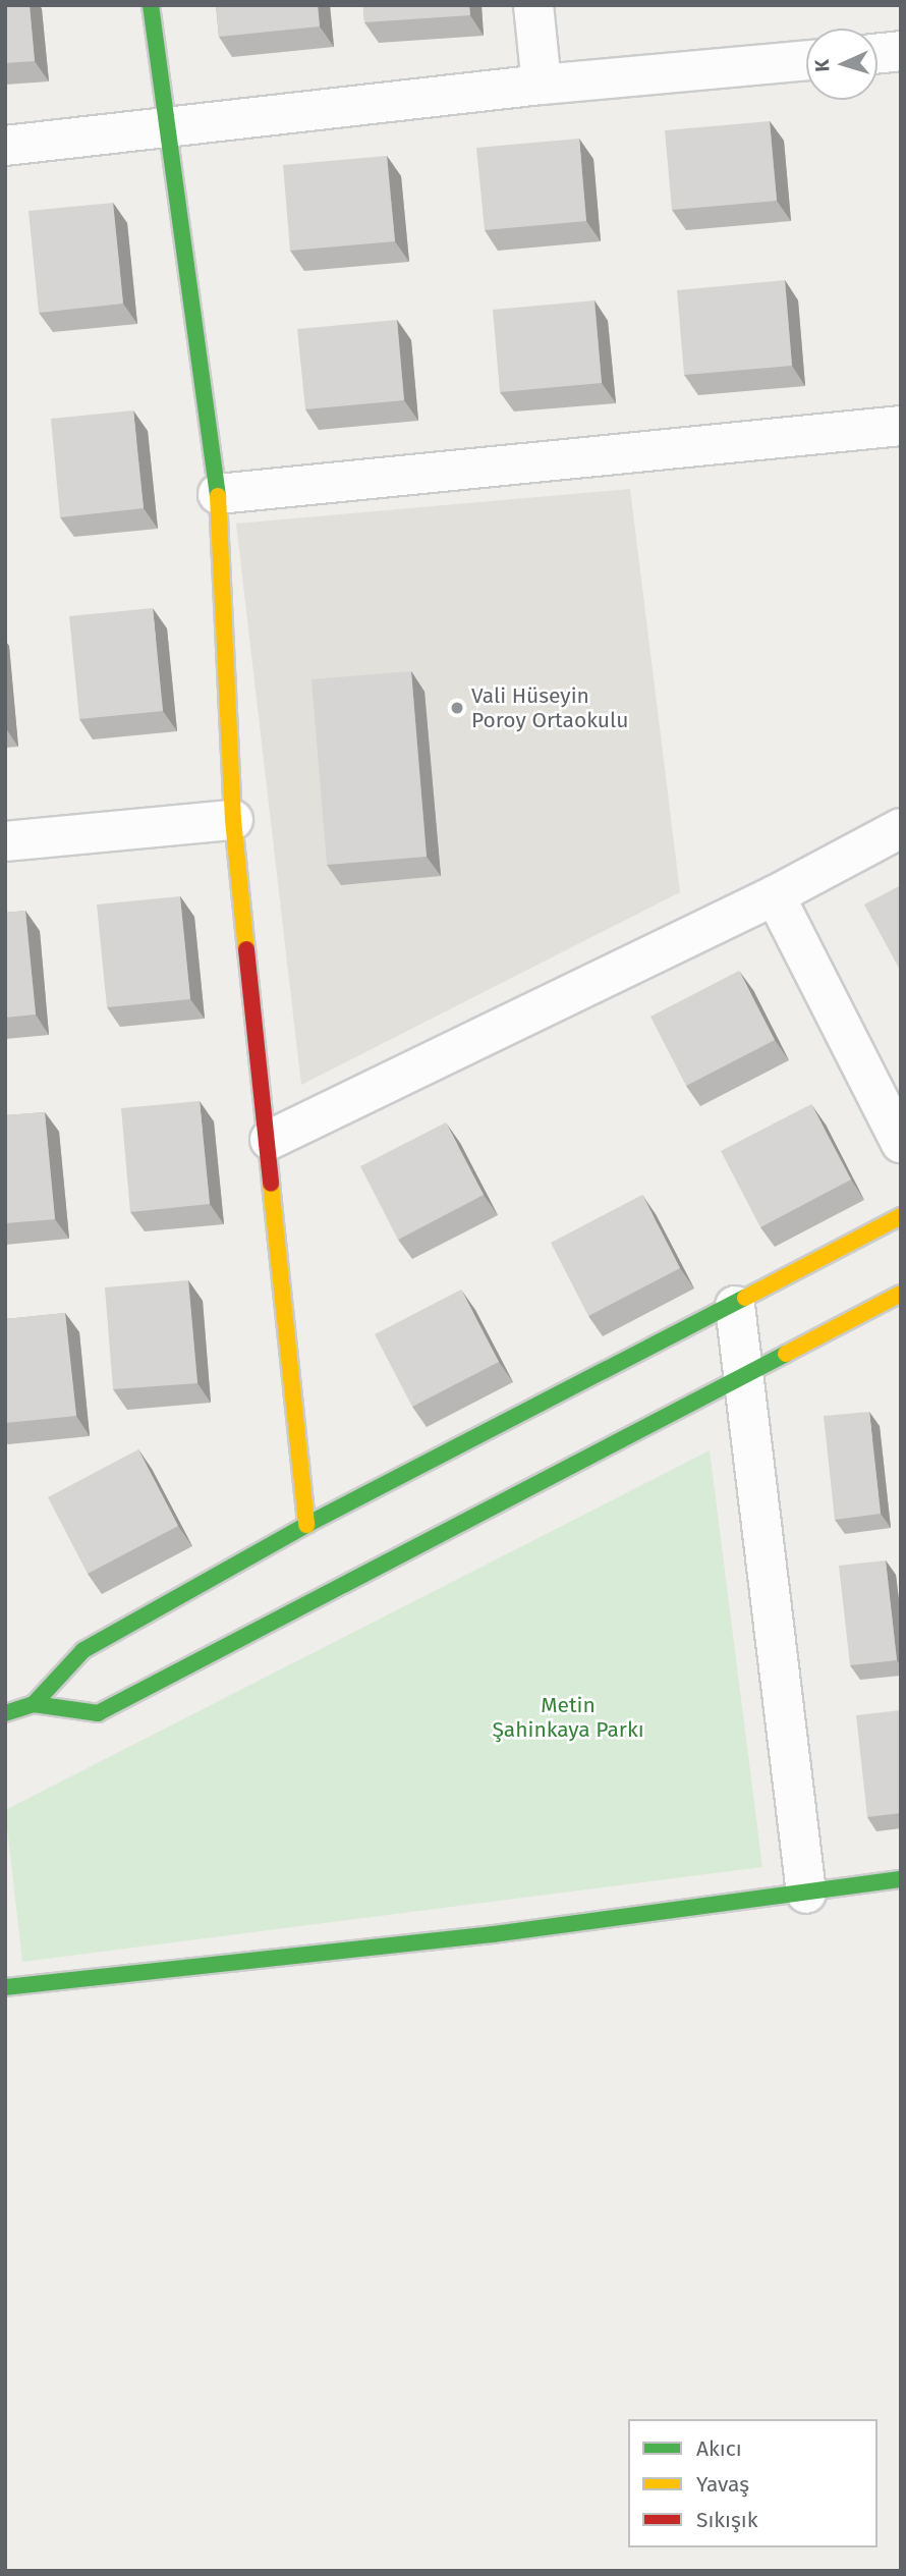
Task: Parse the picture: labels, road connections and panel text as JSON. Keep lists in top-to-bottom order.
{
  "parks": ["Metin Şahinkaya Parkı"],
  "places": ["Vali Hüseyin Poroy Ortaokulu"],
  "legend": ["Akıcı", "Yavaş", "Sıkışık"],
  "north": "left"
}
